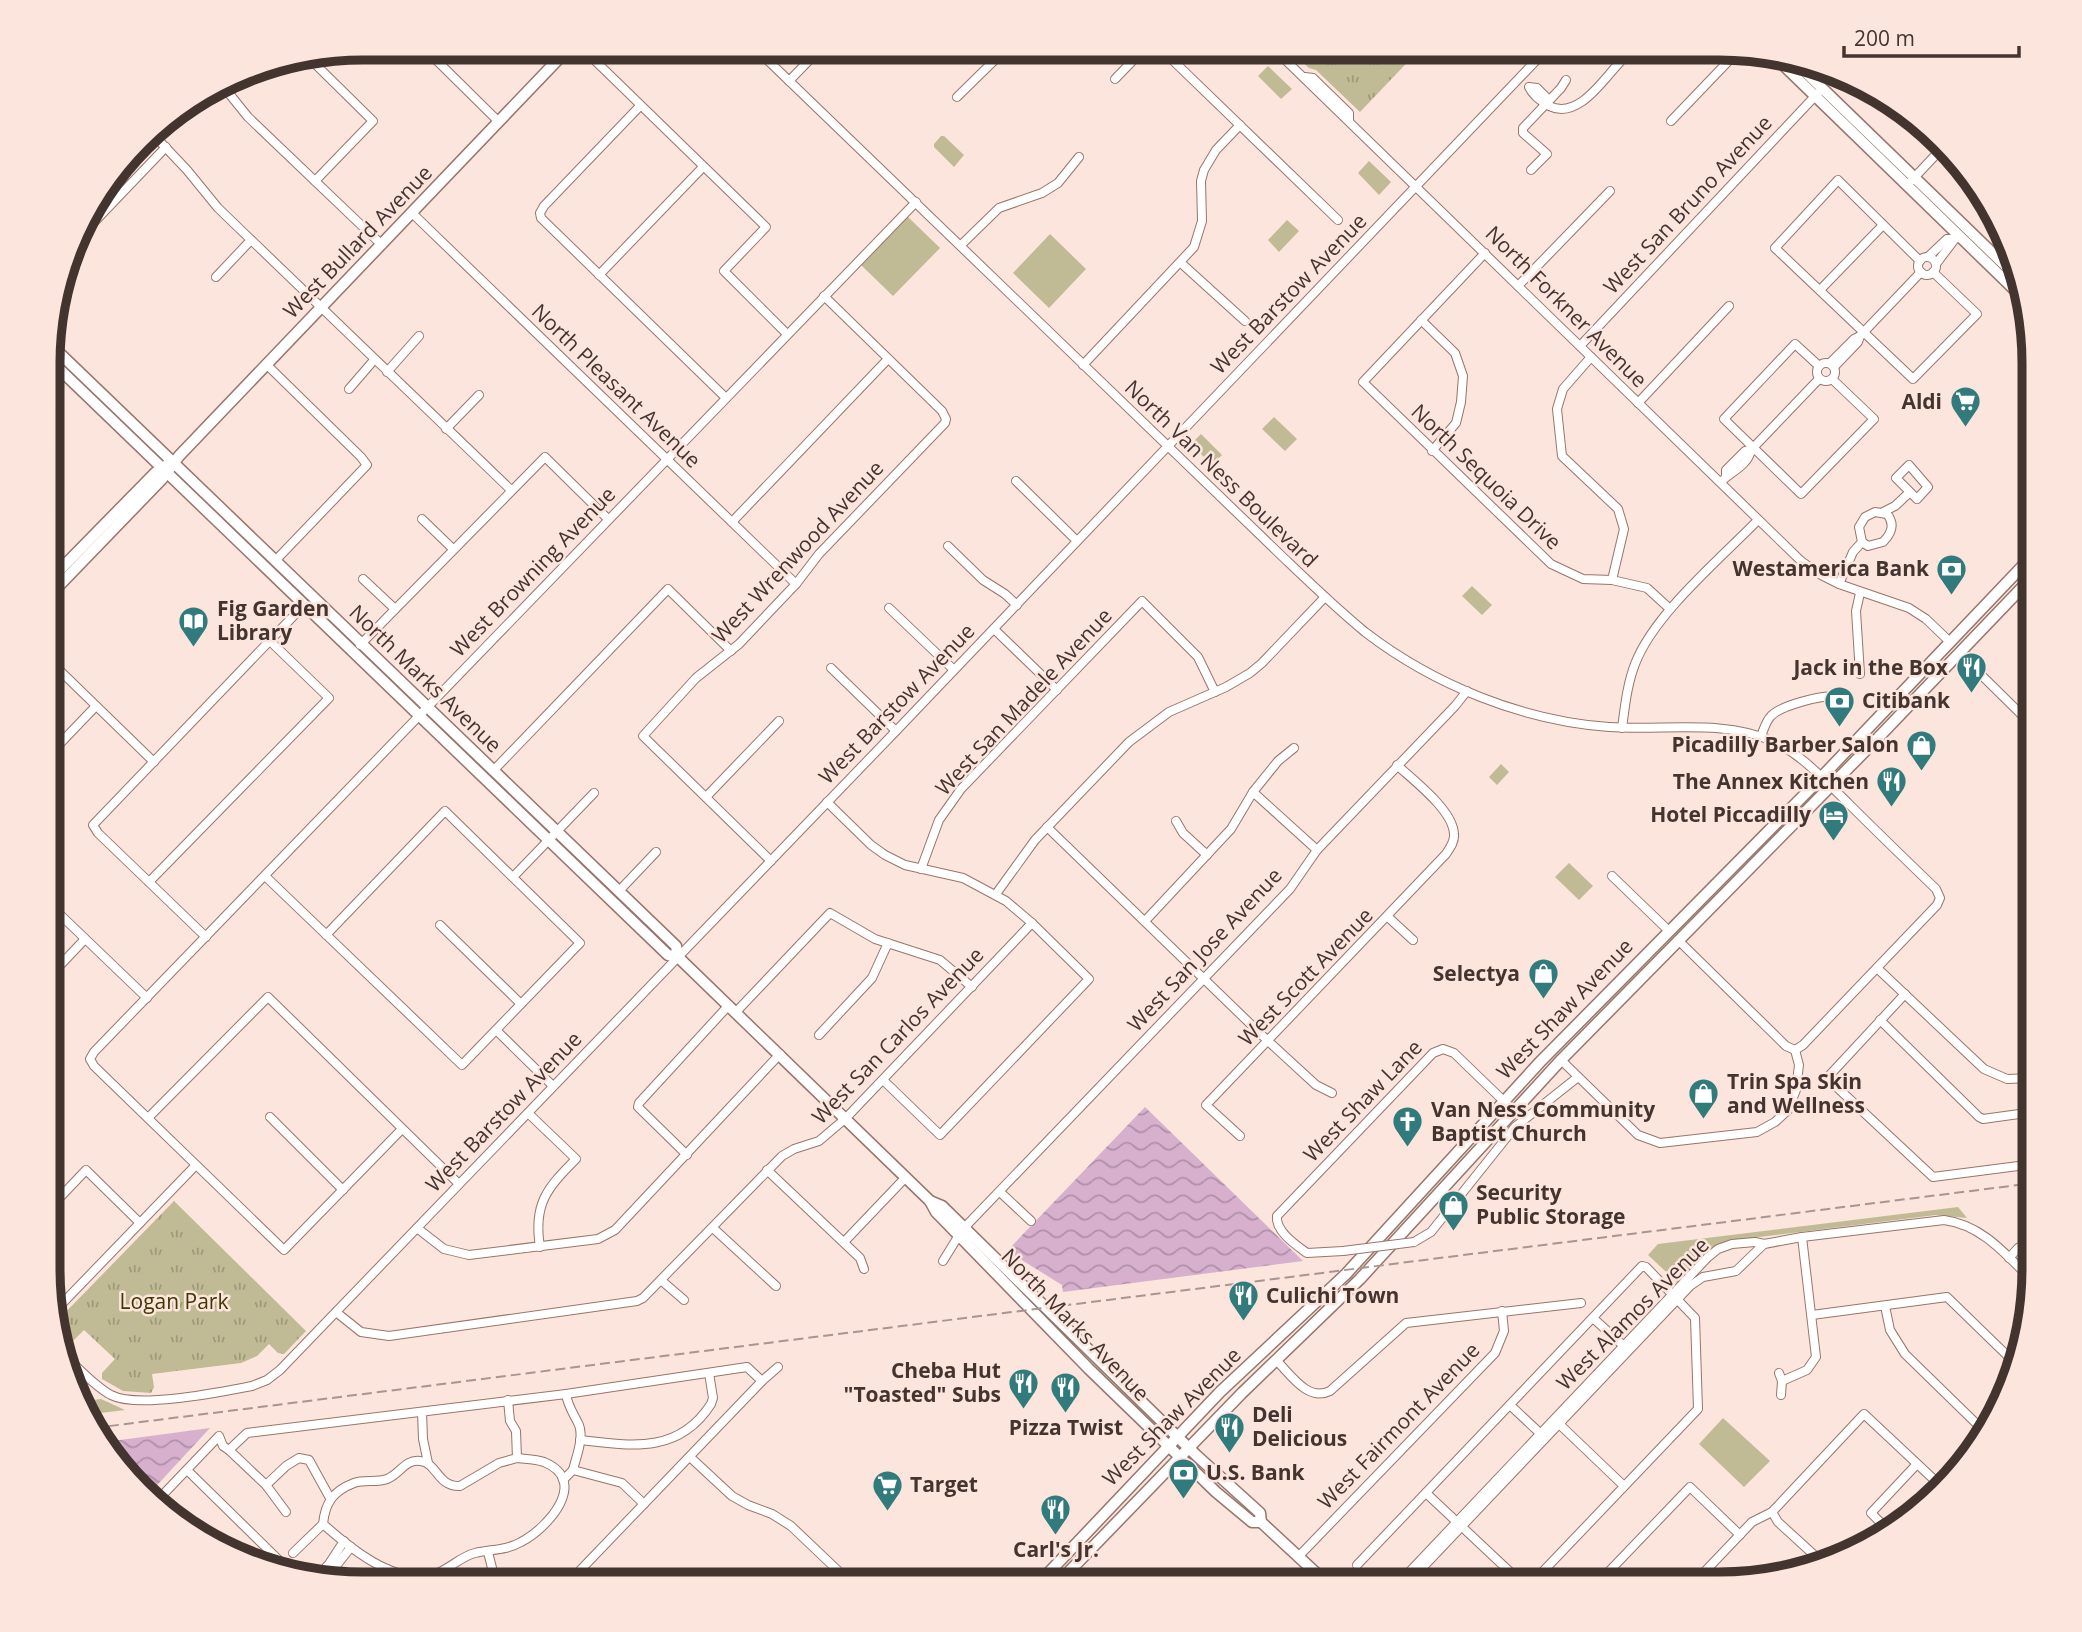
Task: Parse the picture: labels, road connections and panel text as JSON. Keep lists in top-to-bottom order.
{
  "streets": {
    "main road": ["West Bullard Avenue", "North Marks Avenue", "West Shaw Avenue"],
    "street": [
      "West San Bruno Avenue",
      "West Barstow Avenue",
      "North Forkner Avenue",
      "North Pleasant Avenue",
      "North Van Ness Boulevard",
      "North Sequoia Drive",
      "West Wrenwood Avenue",
      "West Browning Avenue",
      "West San Madele Avenue",
      "West San Jose Avenue",
      "West Scott Avenue",
      "West San Carlos Avenue",
      "West Shaw Lane",
      "West Alamos Avenue",
      "West Fairmont Avenue"
    ]
  },
  "crossings": [
    ["West San Bruno Avenue", "North Forkner Avenue"],
    ["West Bullard Avenue", "North Pleasant Avenue"],
    ["West Bullard Avenue", "North Marks Avenue"],
    ["West Barstow Avenue", "North Forkner Avenue"],
    ["West Barstow Avenue", "North Van Ness Boulevard"],
    ["West Barstow Avenue", "North Marks Avenue"],
    ["West Barstow Avenue", "West San Carlos Avenue"],
    ["North Forkner Avenue", "West Shaw Avenue"],
    ["North Pleasant Avenue", "West Wrenwood Avenue"],
    ["North Pleasant Avenue", "West Browning Avenue"],
    ["North Van Ness Boulevard", "West Browning Avenue"],
    ["North Van Ness Boulevard", "West San Jose Avenue"],
    ["North Van Ness Boulevard", "West Shaw Avenue"],
    ["West Browning Avenue", "North Marks Avenue"],
    ["North Marks Avenue", "West San Jose Avenue"],
    ["North Marks Avenue", "West Shaw Avenue"],
    ["North Marks Avenue", "West San Carlos Avenue"],
    ["North Marks Avenue", "West Fairmont Avenue"],
    ["West San Jose Avenue", "West Scott Avenue"],
    ["West Shaw Avenue", "West Shaw Lane"]
  ],
  "parks": ["Logan Park"],
  "places": {
    "supermarket": ["Aldi", "Target"],
    "bank": ["Westamerica Bank", "Citibank", "U.S. Bank"],
    "library": ["Fig Garden Library"],
    "restaurant": [
      "Jack in the Box",
      "The Annex Kitchen",
      "Culichi Town",
      "Cheba Hut \"Toasted\" Subs",
      "Pizza Twist",
      "Deli Delicious",
      "Carl's Jr."
    ],
    "shop": [
      "Picadilly Barber Salon",
      "Selectya",
      "Trin Spa Skin and Wellness",
      "Security Public Storage"
    ],
    "hotel": ["Hotel Piccadilly"],
    "church": ["Van Ness Community Baptist Church"]
  },
  "scale_bar": "200 m"
}
